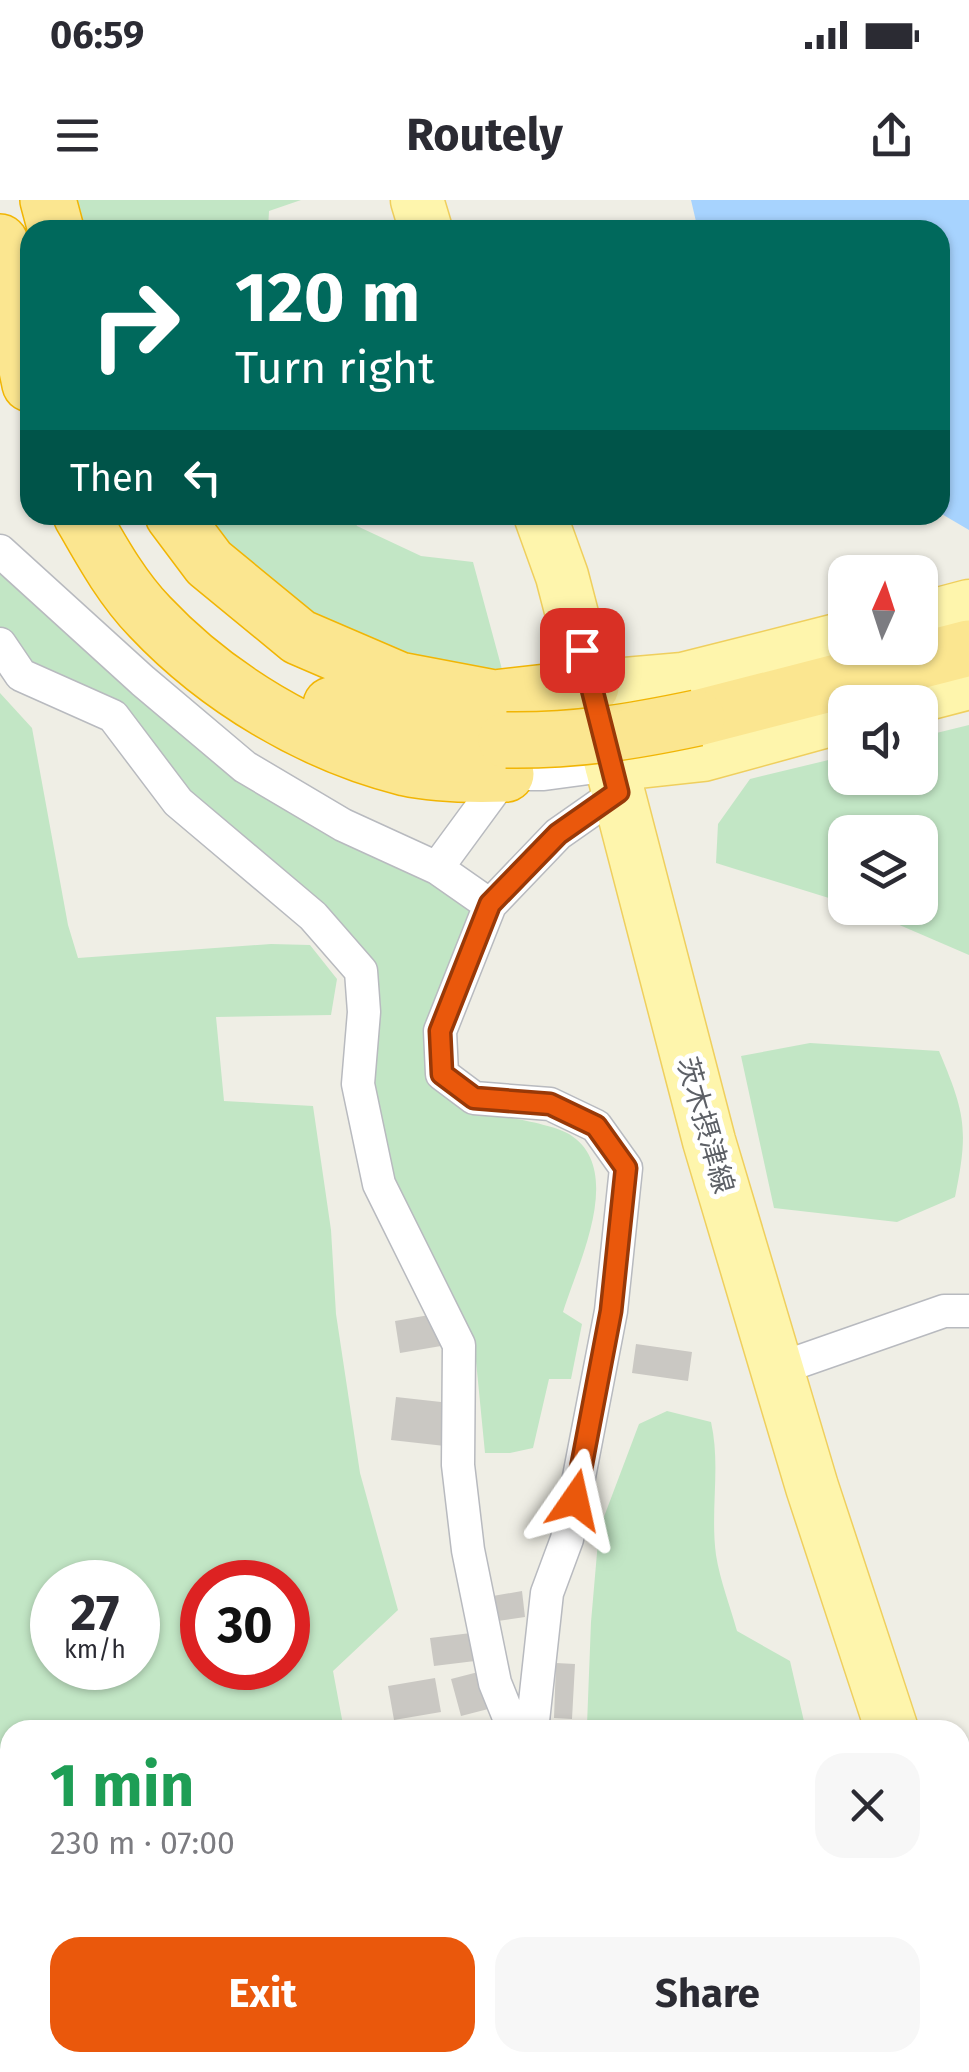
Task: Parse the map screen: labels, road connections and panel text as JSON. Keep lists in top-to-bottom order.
{
  "streets": {
    "main road": ["茨木摂津線"]
  },
  "north": "top",
  "page": {
    "status": "06:59",
    "header": "Routely",
    "turn": ["120 m", "Turn right"],
    "then": "Then",
    "speed": "27 km/h",
    "limit": "30",
    "heading": ["1 min", "230 m · 07:00"],
    "buttons": ["Exit", "Share"]
  }
}
